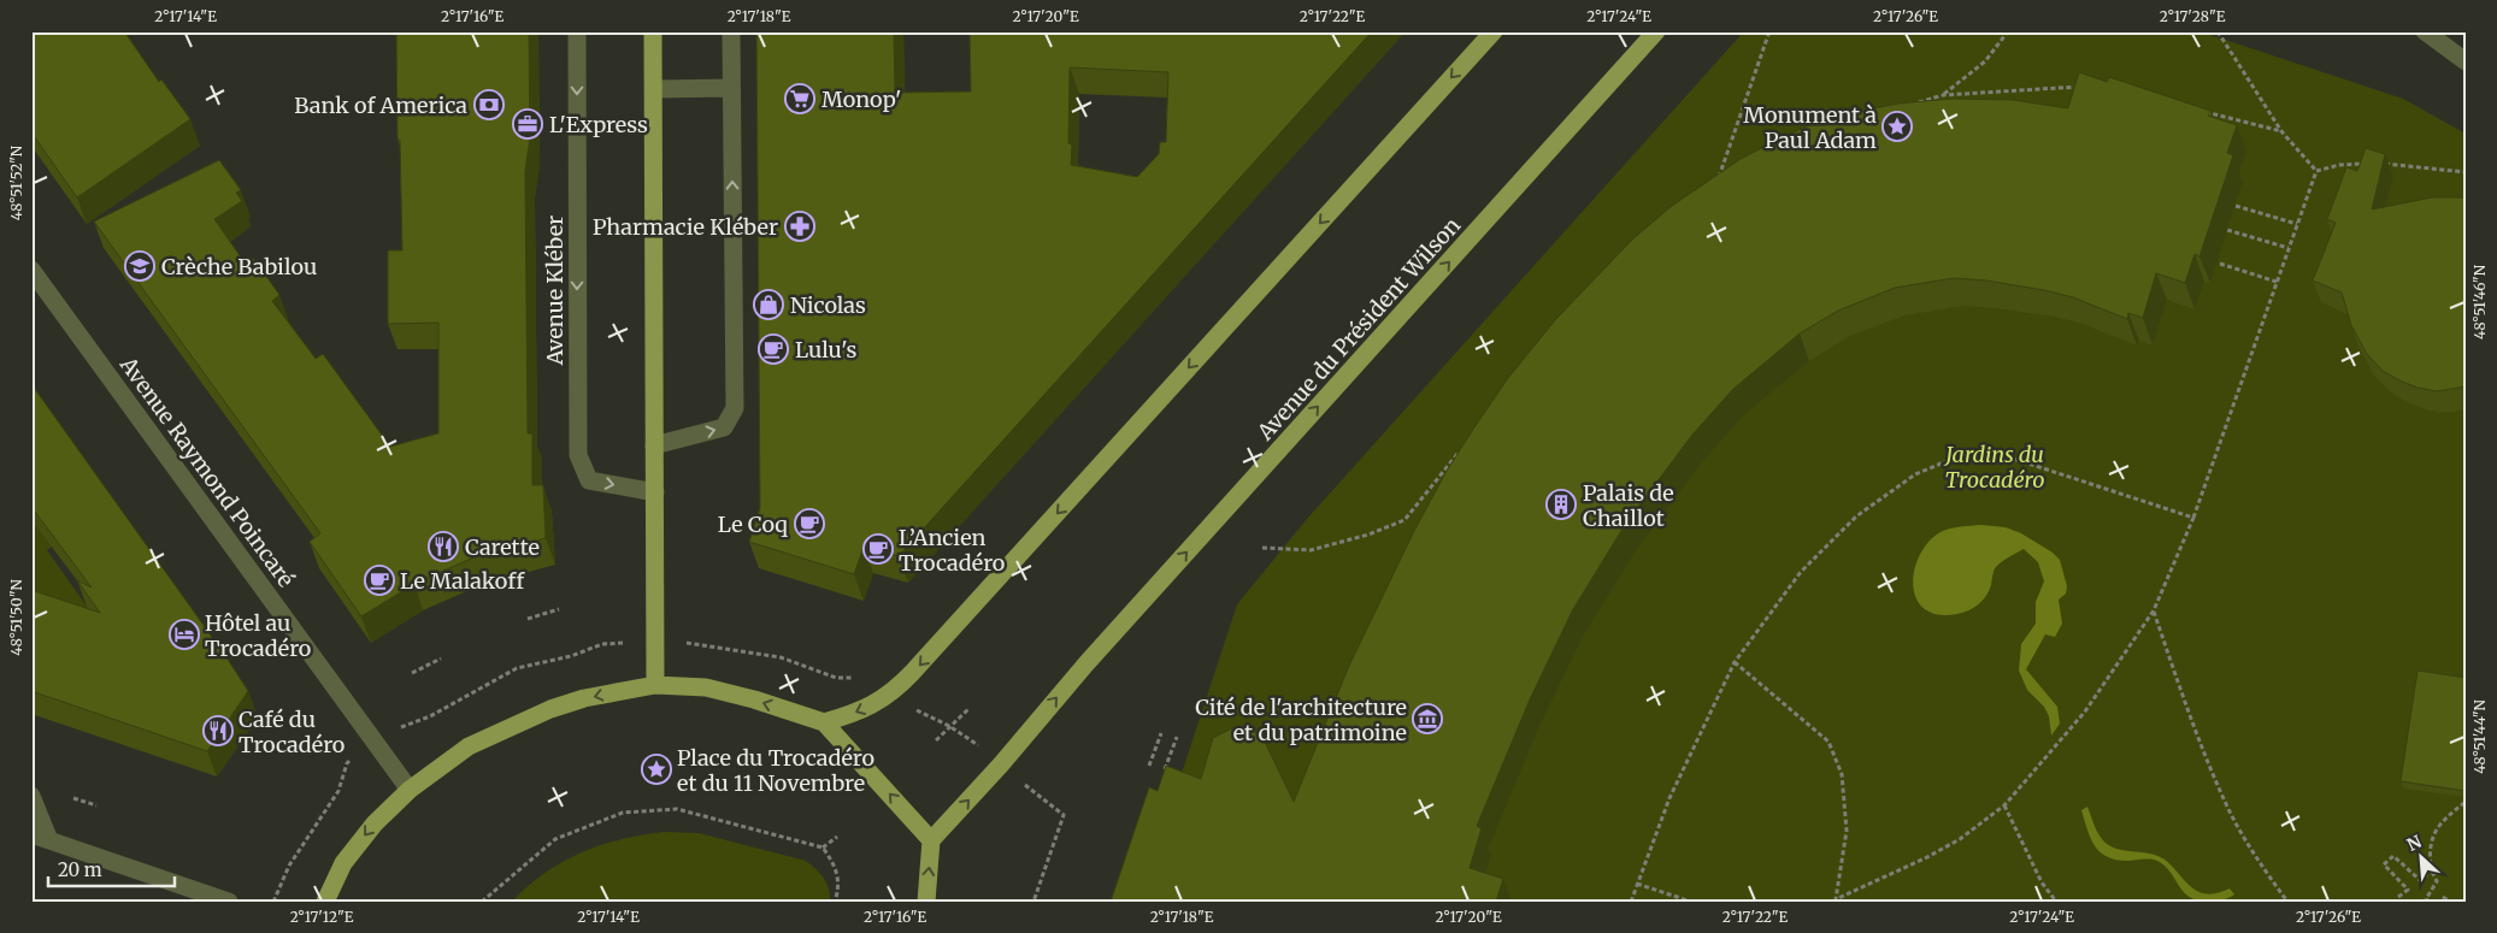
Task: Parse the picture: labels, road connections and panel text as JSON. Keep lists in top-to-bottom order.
{
  "streets": {
    "main road": ["Avenue du Président Wilson"],
    "street": ["Avenue Kléber", "Avenue Raymond Poincaré"]
  },
  "one_way": ["Avenue Kléber"],
  "parks": ["Jardins du Trocadéro"],
  "places": {
    "supermarket": ["Monop'"],
    "bank": ["Bank of America"],
    "office": ["L'Express"],
    "place": ["Monument à Paul Adam", "Place du Trocadéro et du 11 Novembre"],
    "pharmacy": ["Pharmacie Kléber"],
    "school or university": ["Crèche Babilou"],
    "shop": ["Nicolas"],
    "cafe": [
      "Lulu's",
      "Le Coq",
      "L’Ancien Trocadéro",
      "Le Malakoff"
    ],
    "building": ["Palais de Chaillot"],
    "restaurant": ["Carette", "Café du Trocadéro"],
    "hotel": ["Hôtel au Trocadéro"],
    "museum": ["Cité de l'architecture et du patrimoine"]
  },
  "scale_bar": "20 m",
  "north": "top left",
  "coordinates": [
    "2°17'14\"E",
    "2°17'16\"E",
    "2°17'18\"E",
    "2°17'20\"E",
    "2°17'22\"E",
    "2°17'24\"E",
    "2°17'26\"E",
    "2°17'28\"E",
    "48°51'52\"N",
    "48°51'46\"N",
    "48°51'50\"N",
    "48°51'44\"N",
    "2°17'12\"E"
  ]
}
